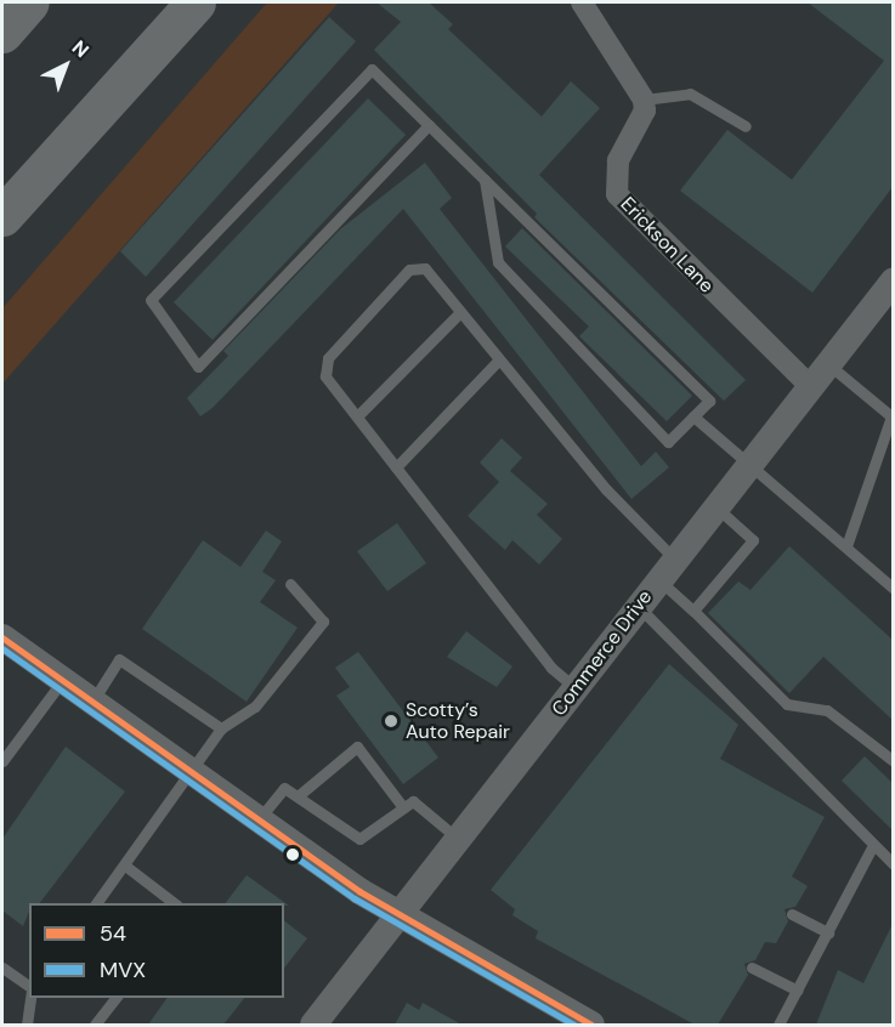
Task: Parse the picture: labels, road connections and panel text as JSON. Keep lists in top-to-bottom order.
{
  "streets": {
    "street": ["Erickson Lane", "Commerce Drive"]
  },
  "crossings": [
    ["Erickson Lane", "Commerce Drive"]
  ],
  "places": ["Scotty’s Auto Repair"],
  "lines": ["transit line 54", "transit line MVX"],
  "legend": ["54", "MVX"],
  "north": "top right"
}
